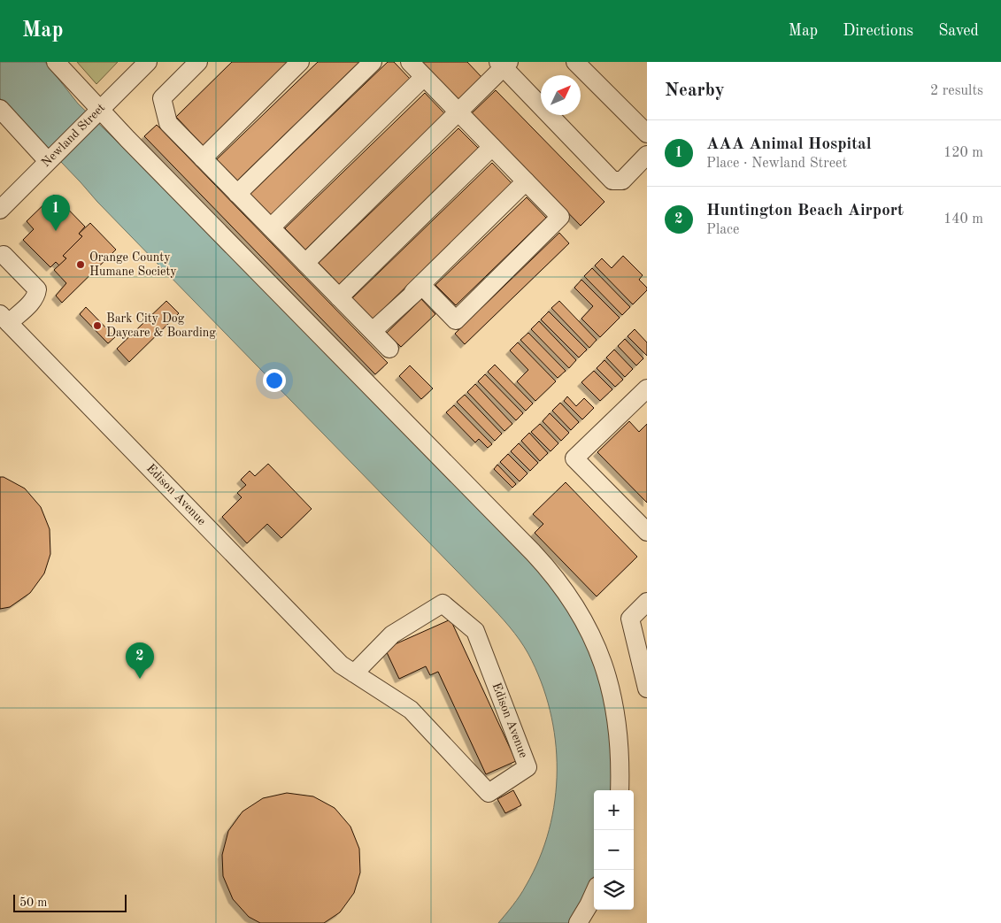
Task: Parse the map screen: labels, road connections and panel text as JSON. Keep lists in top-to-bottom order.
{
  "streets": {
    "street": ["Newland Street", "Edison Avenue"]
  },
  "places": ["Orange County Humane Society", "Bark City Dog Daycare & Boarding"],
  "scale_bar": "50 m",
  "north": "top right",
  "page": {
    "header": "Map",
    "nav": ["Map", "Directions", "Saved"],
    "heading": ["Nearby", "2 results"],
    "list": [
      {
        "mark": "1",
        "name": "AAA Animal Hospital",
        "note": "Place · Newland Street",
        "value": "120 m"
      },
      {
        "mark": "2",
        "name": "Huntington Beach Airport",
        "note": "Place",
        "value": "140 m"
      }
    ],
    "pins": ["1", "2"],
    "map_buttons": ["+", "−"],
    "scale": "50 m"
  }
}
